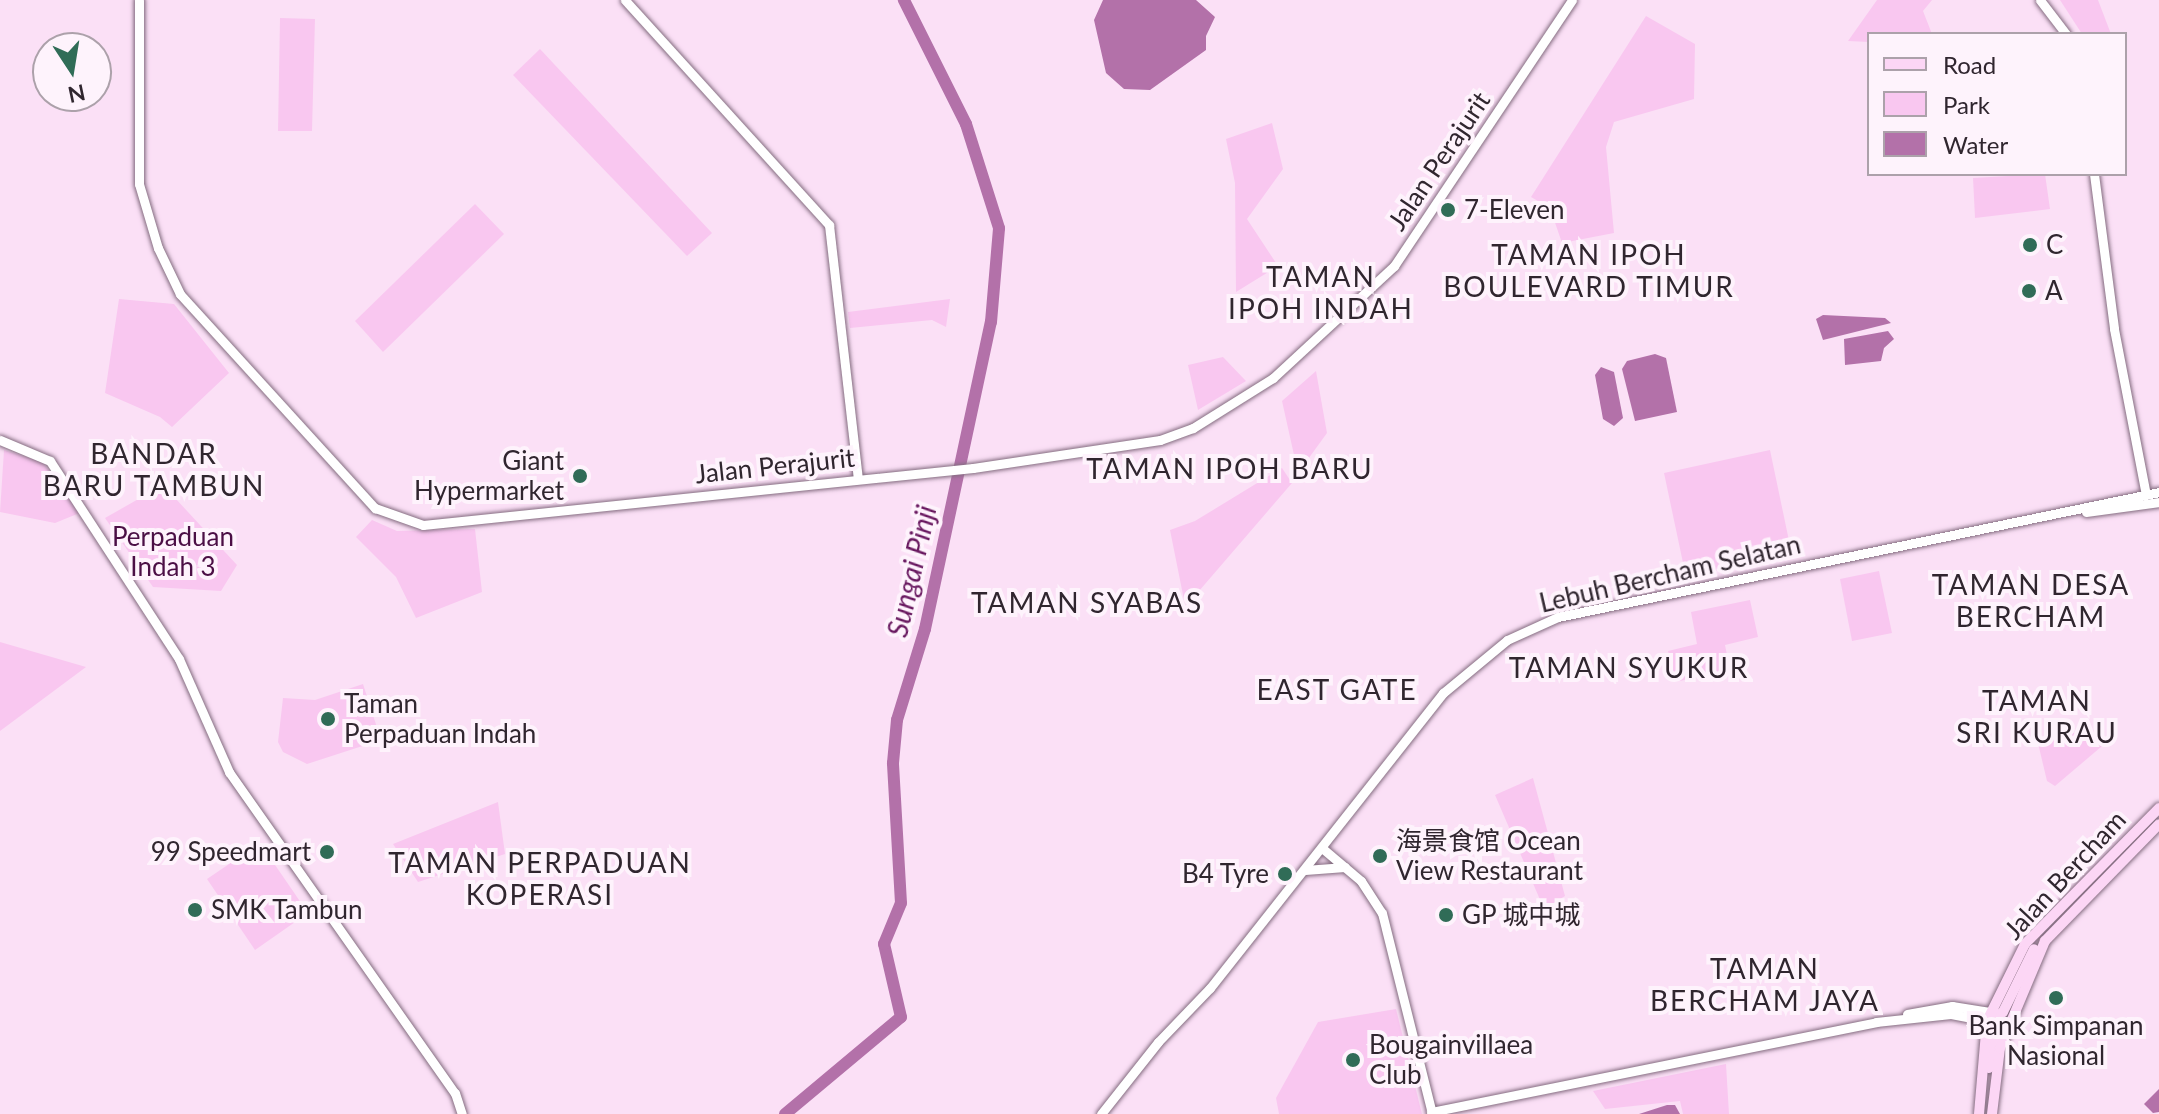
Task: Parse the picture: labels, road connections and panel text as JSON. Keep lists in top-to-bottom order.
{
  "streets": {
    "main road": ["Jalan Bercham"],
    "street": ["Jalan Perajurit", "Lebuh Bercham Selatan"]
  },
  "districts": [
    "TAMAN IPOH BOULEVARD TIMUR",
    "TAMAN IPOH INDAH",
    "BANDAR BARU TAMBUN",
    "TAMAN IPOH BARU",
    "TAMAN DESA BERCHAM",
    "TAMAN SYABAS",
    "TAMAN SYUKUR",
    "EAST GATE",
    "TAMAN SRI KURAU",
    "TAMAN PERPADUAN KOPERASI",
    "TAMAN BERCHAM JAYA"
  ],
  "water": ["Sungai Pinji"],
  "parks": ["Perpaduan Indah 3"],
  "places": [
    "7-Eleven",
    "C",
    "A",
    "Giant Hypermarket",
    "Taman Perpaduan Indah",
    "99 Speedmart",
    "海景食馆 Ocean View Restaurant",
    "B4 Tyre",
    "SMK Tambun",
    "GP 城中城",
    "Bank Simpanan Nasional",
    "Bougainvillaea Club"
  ],
  "legend": ["Road", "Park", "Water"],
  "north": "bottom"
}
